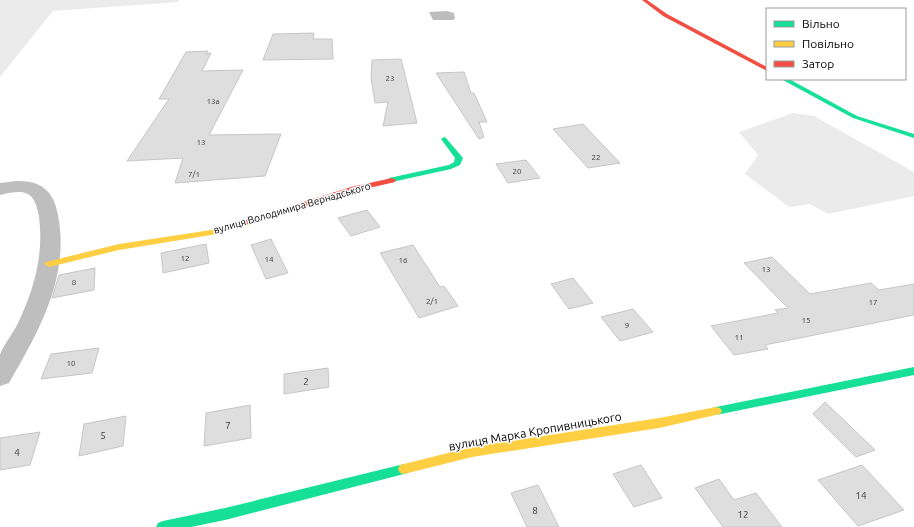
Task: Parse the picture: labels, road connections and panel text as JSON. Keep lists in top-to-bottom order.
{
  "streets": {
    "street": ["вулиця Володимира Вернадського", "вулиця Марка Кропивницького"]
  },
  "house_numbers": [
    "23",
    "13а",
    "13",
    "22",
    "20",
    "7/1",
    "12",
    "14",
    "16",
    "13",
    "8",
    "2/1",
    "17",
    "15",
    "9",
    "11",
    "10",
    "2",
    "7",
    "5",
    "4",
    "14",
    "8",
    "12"
  ],
  "legend": ["Вільно", "Повільно", "Затор"]
}
